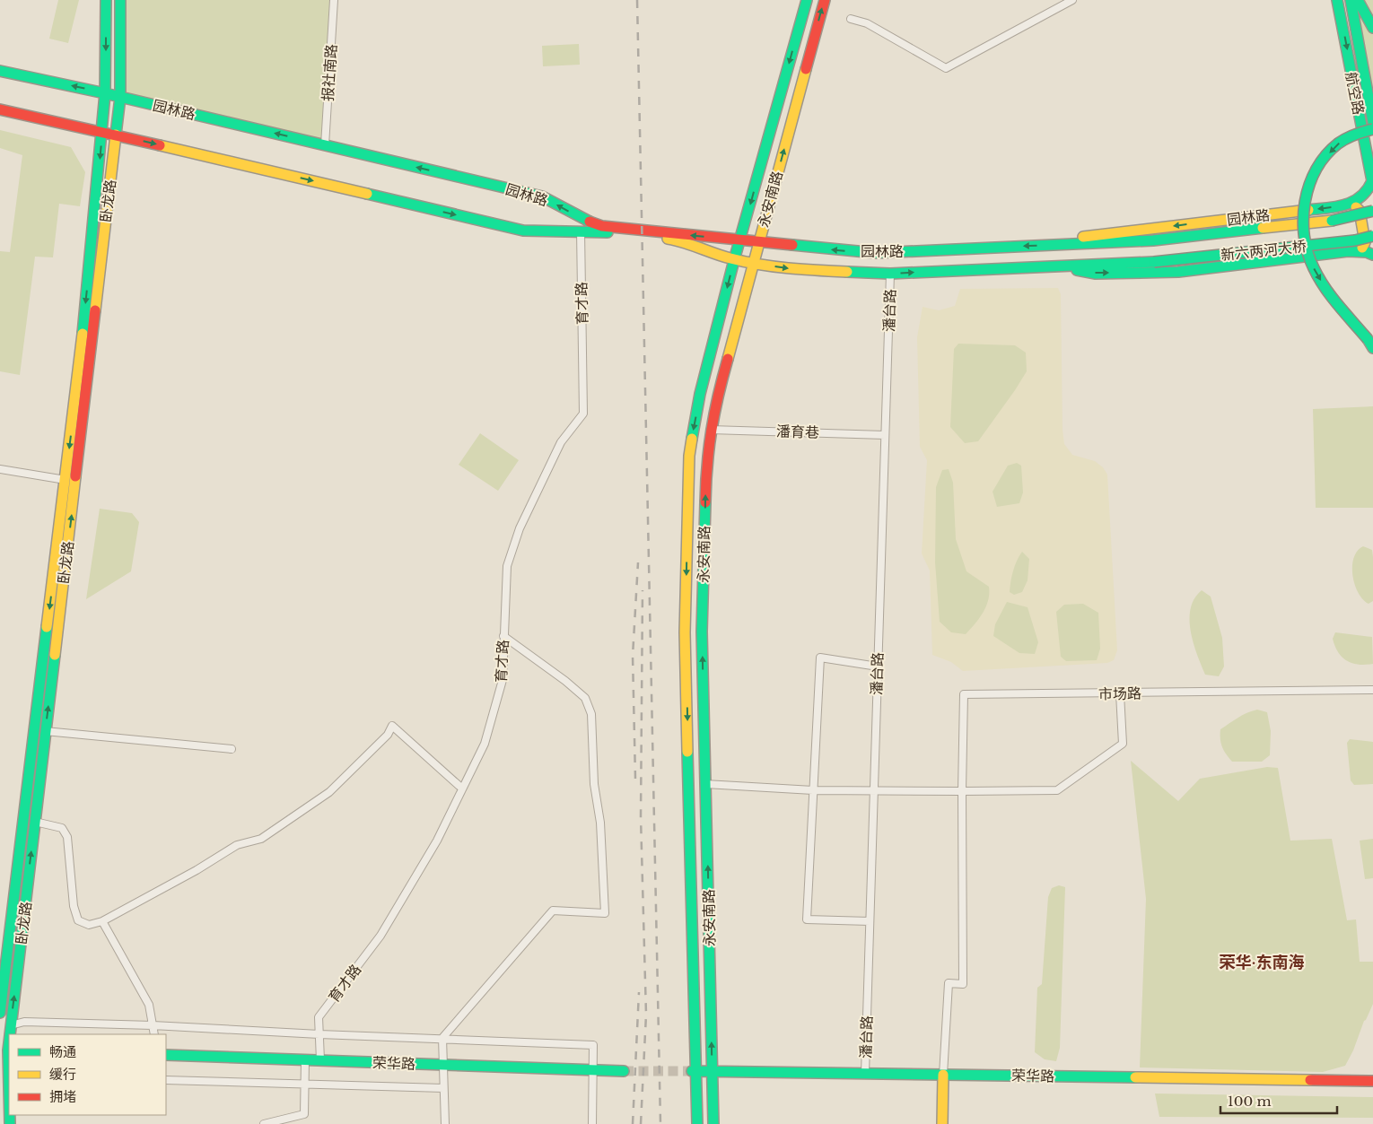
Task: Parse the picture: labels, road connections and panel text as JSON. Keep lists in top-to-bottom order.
{
  "streets": {
    "main road": [
      "航空路",
      "园林路",
      "永安南路",
      "卧龙路",
      "新六两河大桥",
      "荣华路"
    ],
    "street": [
      "报社南路",
      "育才路",
      "潘台路",
      "潘育巷",
      "市场路"
    ]
  },
  "crossings": [
    ["报社南路", "园林路"],
    ["航空路", "园林路"],
    ["园林路", "永安南路"],
    ["园林路", "卧龙路"],
    ["园林路", "新六两河大桥"],
    ["园林路", "育才路"],
    ["园林路", "潘台路"],
    ["永安南路", "潘育巷"],
    ["永安南路", "荣华路"],
    ["育才路", "荣华路"],
    ["潘台路", "潘育巷"],
    ["潘台路", "荣华路"]
  ],
  "districts": ["荣华·东南海"],
  "legend": ["畅通", "缓行", "拥堵"],
  "scale_bar": "100 m"
}
